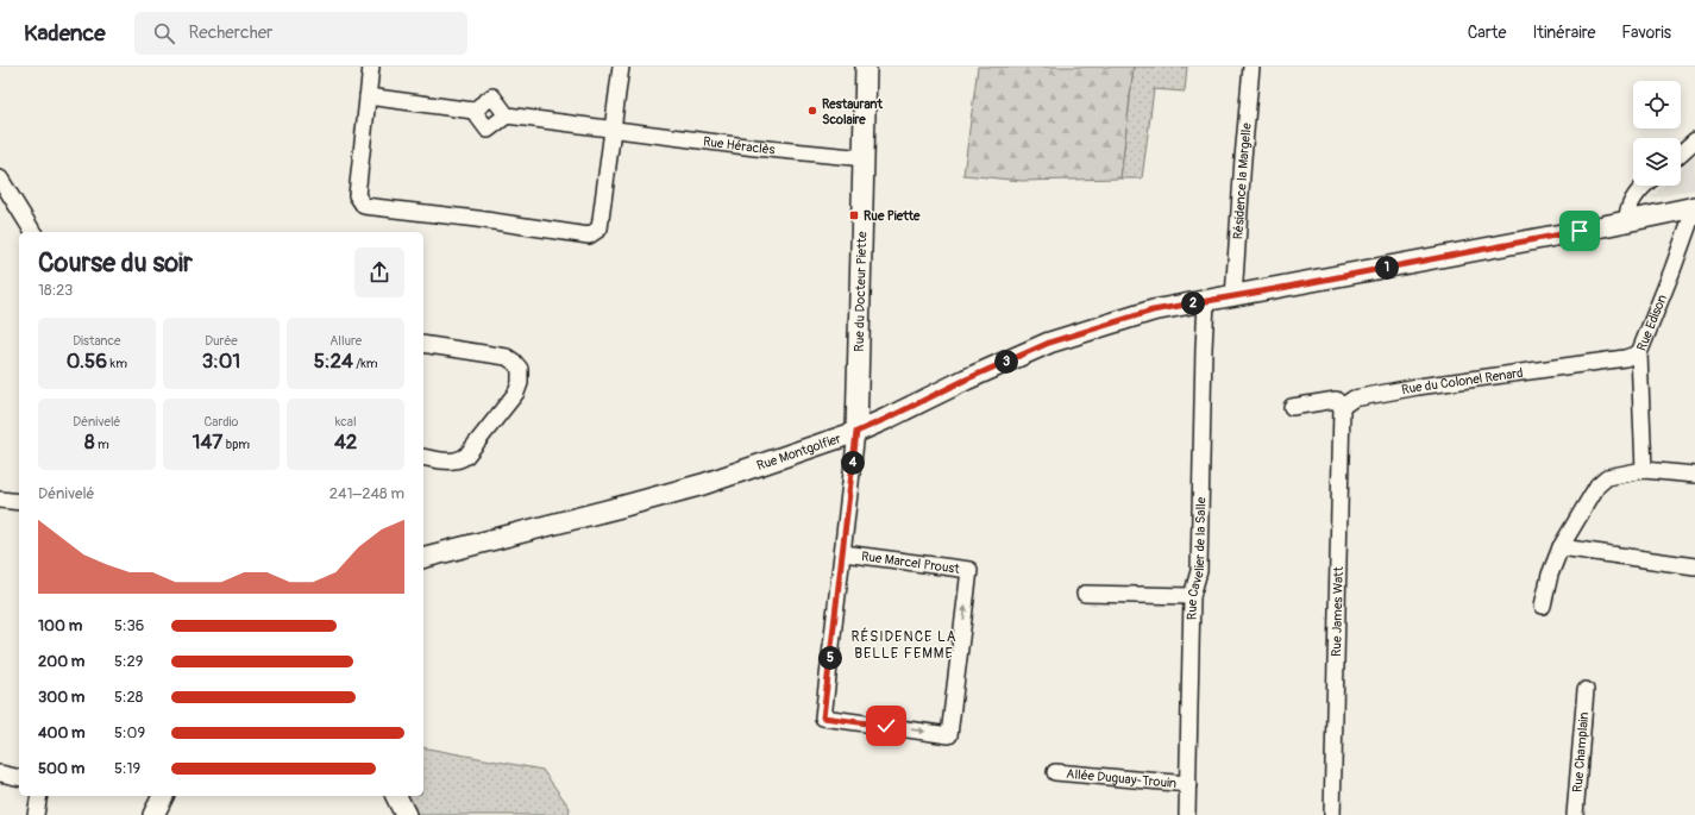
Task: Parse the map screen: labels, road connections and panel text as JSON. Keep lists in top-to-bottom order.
{
  "streets": {
    "street": [
      "Rue Héraclès",
      "Résidence la Margelle",
      "Rue du Docteur Piette",
      "Rue Edison",
      "Rue du Colonel Renard",
      "Rue Montgolfier",
      "Rue Cavelier de la Salle",
      "Rue Marcel Proust",
      "Rue James Watt",
      "Rue Champlain",
      "Allée Duguay-Trouin"
    ]
  },
  "crossings": [
    ["Rue Héraclès", "Rue du Docteur Piette"],
    ["Résidence la Margelle", "Rue Montgolfier"],
    ["Rue du Docteur Piette", "Rue Montgolfier"],
    ["Rue Edison", "Rue du Colonel Renard"],
    ["Rue Edison", "Rue Montgolfier"],
    ["Rue du Colonel Renard", "Rue James Watt"],
    ["Rue Montgolfier", "Rue Cavelier de la Salle"],
    ["Rue Cavelier de la Salle", "Allée Duguay-Trouin"]
  ],
  "districts": ["RÉSIDENCE LA BELLE FEMME"],
  "places": {
    "other": ["Restaurant Scolaire"],
    "transit": ["Rue Piette"]
  },
  "page": {
    "header": "Kadence",
    "search": "Rechercher",
    "nav": ["Carte", "Itinéraire", "Favoris"],
    "heading": ["Course du soir", "18:23"],
    "pins": [
      "1",
      "2",
      "3",
      "4",
      "5"
    ],
    "stats": [
      ["Distance", "0.56 km"],
      ["Durée", "3:01"],
      ["Allure", "5:24 /km"],
      ["Dénivelé", "8 m"],
      ["Cardio", "147 bpm"],
      ["kcal", "42"]
    ],
    "chart": ["Dénivelé", "241–248 m"],
    "list": [
      {
        "name": "100 m",
        "note": "5:36"
      },
      {
        "name": "200 m",
        "note": "5:29"
      },
      {
        "name": "300 m",
        "note": "5:28"
      },
      {
        "name": "400 m",
        "note": "5:09"
      },
      {
        "name": "500 m",
        "note": "5:19"
      }
    ]
  }
}
